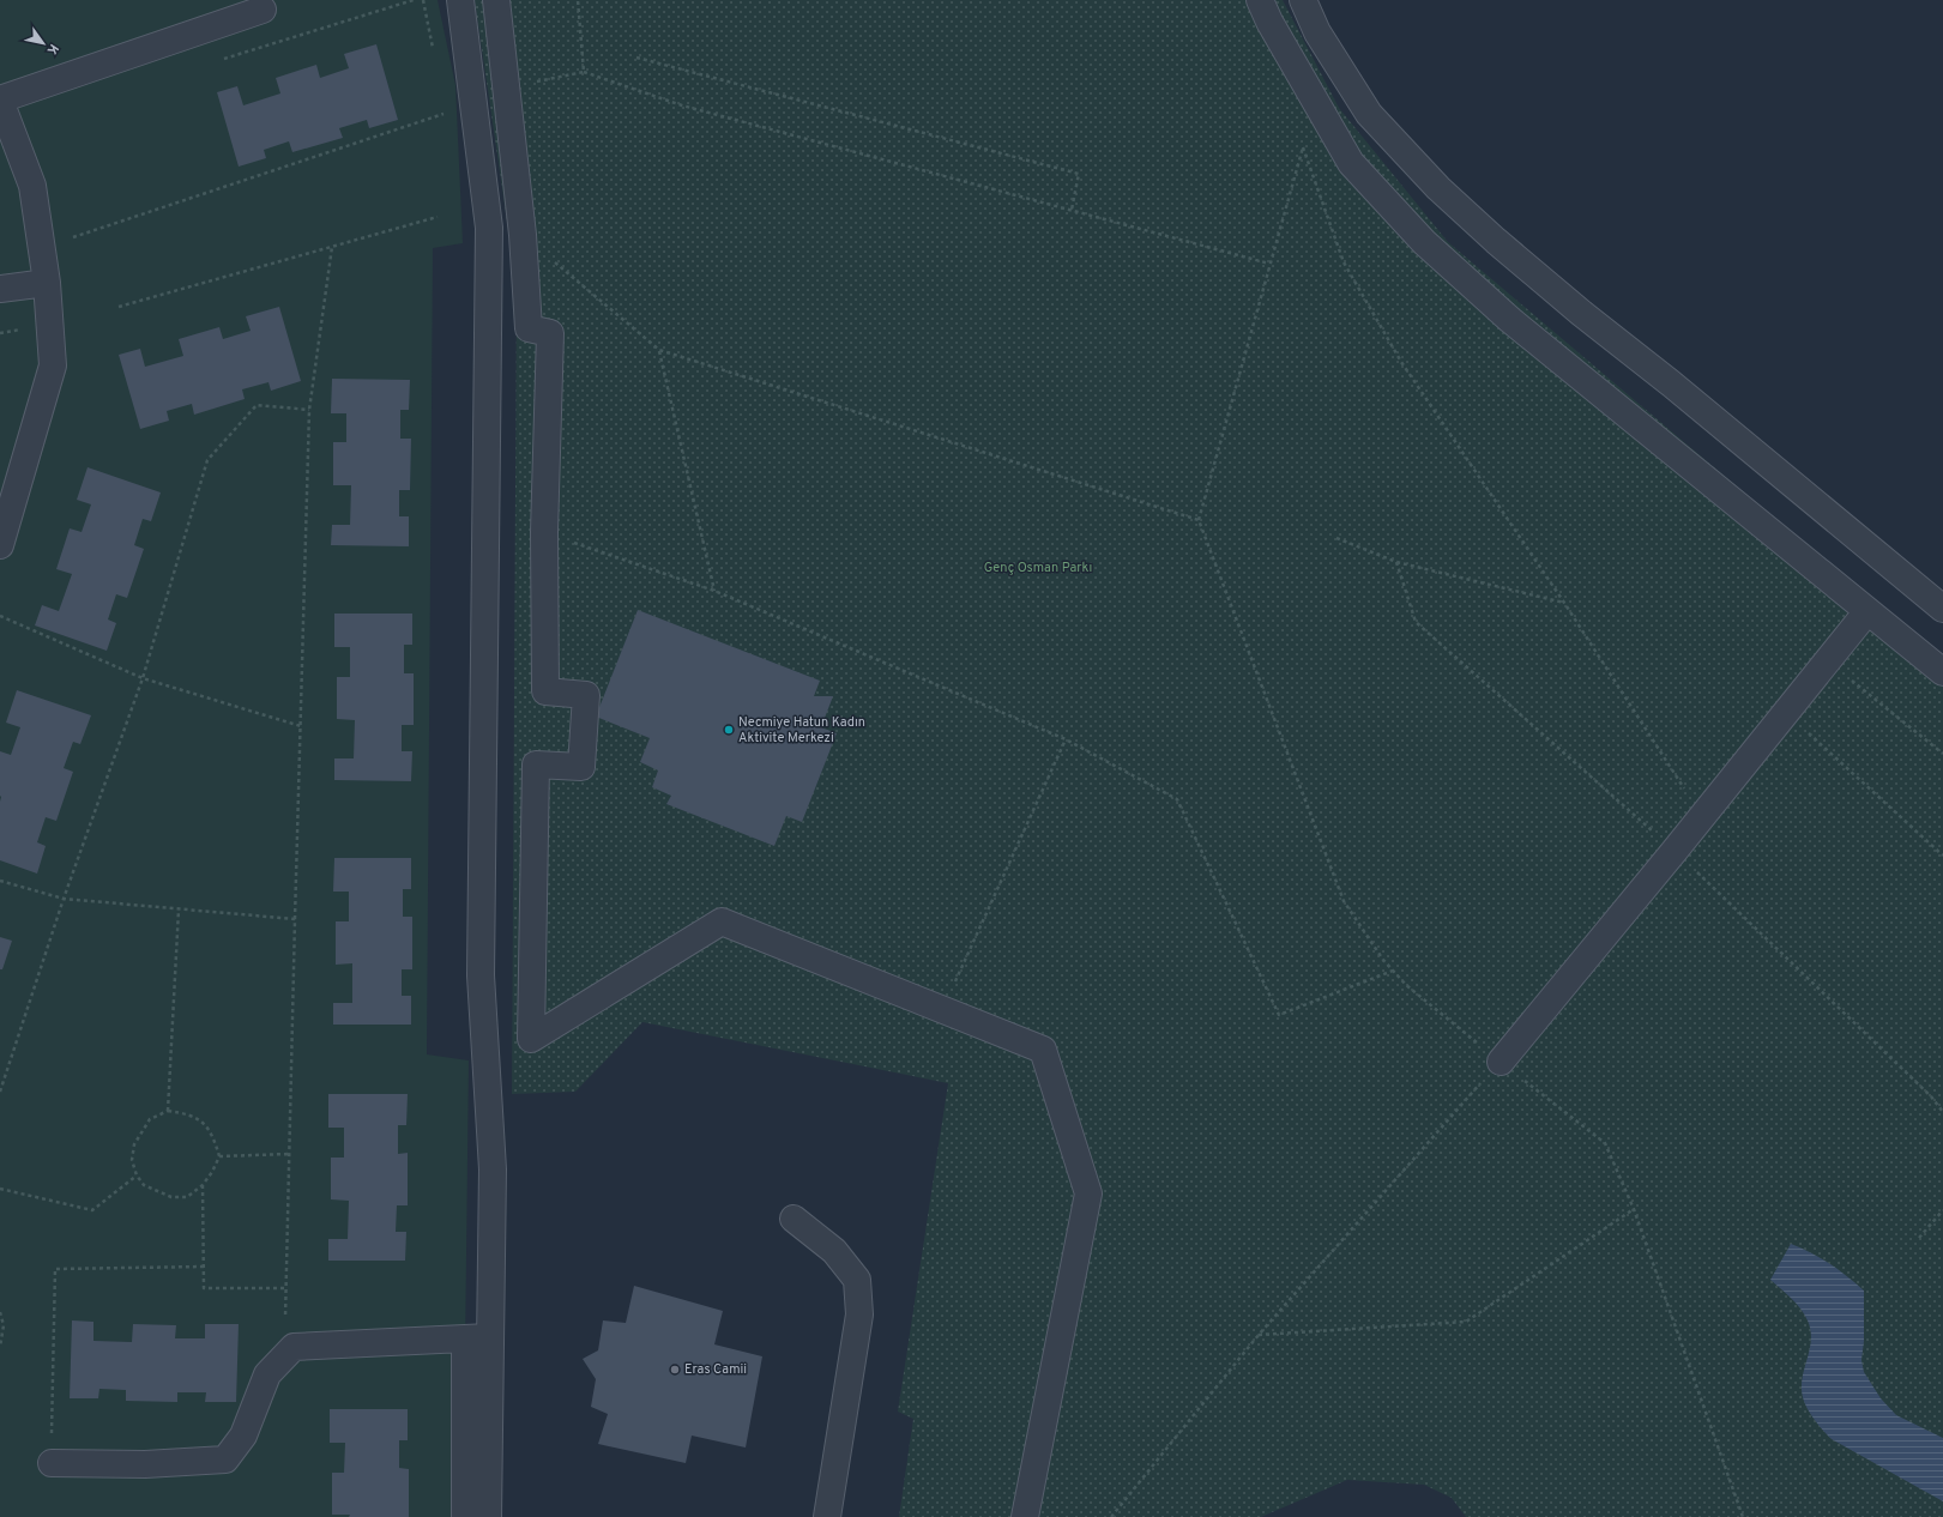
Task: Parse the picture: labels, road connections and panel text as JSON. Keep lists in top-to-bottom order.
{
  "parks": ["Genç Osman Parkı"],
  "places": ["Necmiye Hatun Kadın Aktivite Merkezi", "Eras Camii"],
  "north": "bottom right"
}
